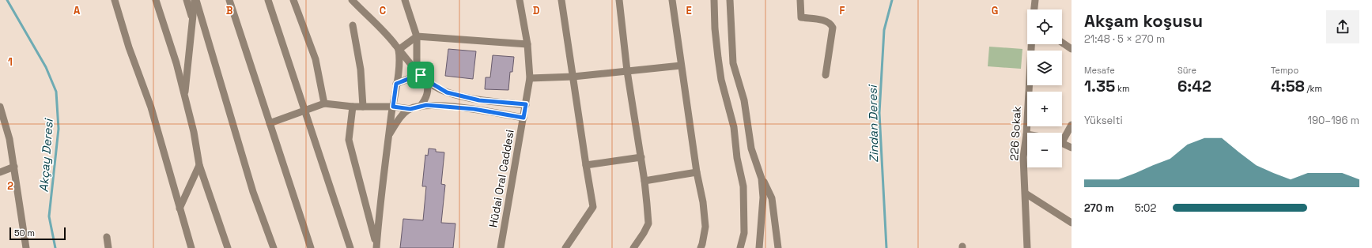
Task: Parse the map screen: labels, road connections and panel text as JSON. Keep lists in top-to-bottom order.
{
  "streets": {
    "street": ["226 Sokak", "Hüdai Oral Caddesi"]
  },
  "water": ["Zindan Deresi", "Akçay Deresi"],
  "scale_bar": "50 m",
  "page": {
    "heading": ["Akşam koşusu", "21:48 · 5 × 270 m"],
    "map_buttons": ["+", "−"],
    "stats": [
      ["Mesafe", "1.35 km"],
      ["Süre", "6:42"],
      ["Tempo", "4:58 /km"]
    ],
    "chart": ["Yükselti", "190–196 m"],
    "list": [
      {
        "name": "270 m",
        "note": "5:02"
      }
    ],
    "scale": "50 m"
  },
  "grid": {
    "columns": [
      "A",
      "B",
      "C",
      "D",
      "E",
      "F",
      "G"
    ],
    "rows": ["1", "2"]
  }
}
